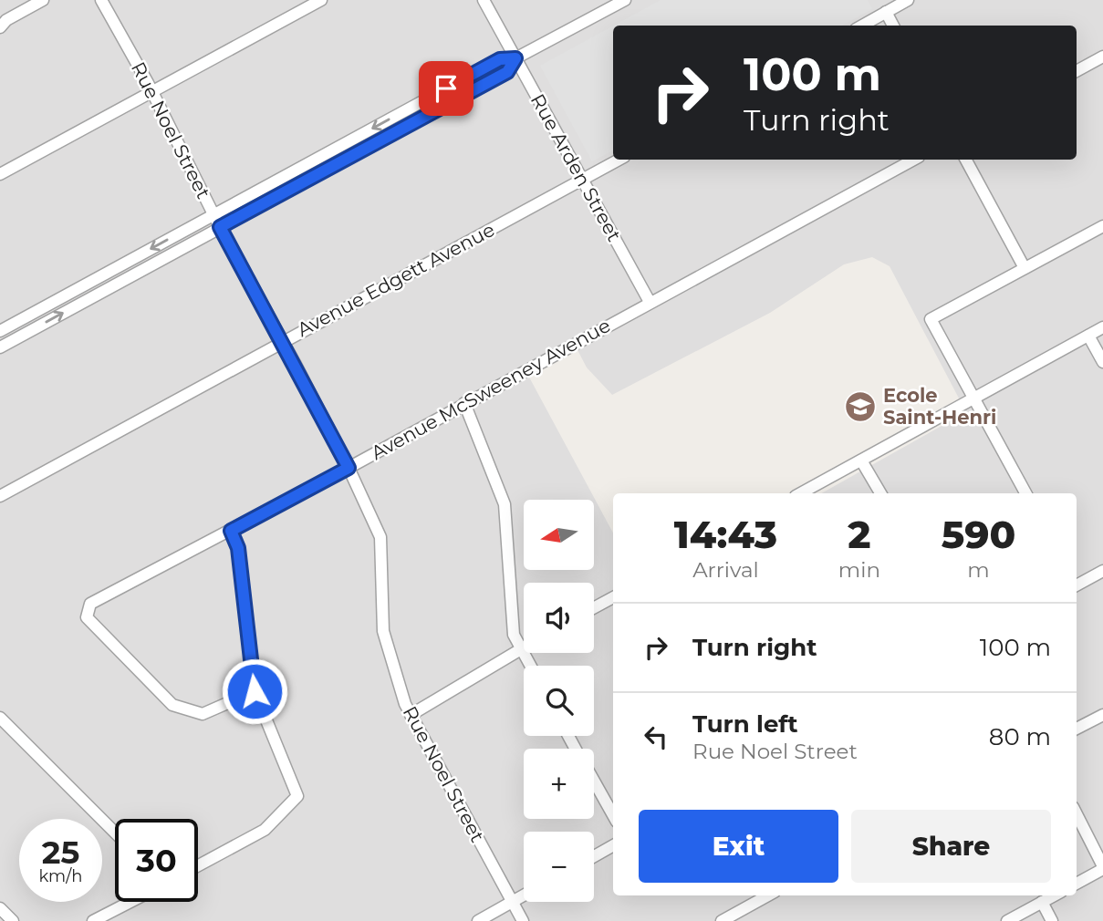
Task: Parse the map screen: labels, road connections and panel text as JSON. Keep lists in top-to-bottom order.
{
  "streets": {
    "street": [
      "Rue Noel Street",
      "Rue Arden Street",
      "Avenue Edgett Avenue",
      "Avenue McSweeney Avenue"
    ]
  },
  "crossings": [
    ["Rue Noel Street", "Avenue Edgett Avenue"],
    ["Rue Noel Street", "Avenue McSweeney Avenue"],
    ["Rue Arden Street", "Avenue Edgett Avenue"],
    ["Rue Arden Street", "Avenue McSweeney Avenue"]
  ],
  "places": {
    "school or university": ["Ecole Saint-Henri"]
  },
  "north": "left",
  "page": {
    "turn": ["100 m", "Turn right"],
    "eta": [
      "14:43",
      "Arrival",
      "2",
      "min",
      "590",
      "m"
    ],
    "map_buttons": ["+", "−"],
    "list": [
      {
        "name": "Turn right",
        "value": "100 m"
      },
      {
        "name": "Turn left",
        "note": "Rue Noel Street",
        "value": "80 m"
      }
    ],
    "buttons": ["Exit", "Share"],
    "speed": "25 km/h",
    "limit": "30"
  }
}
